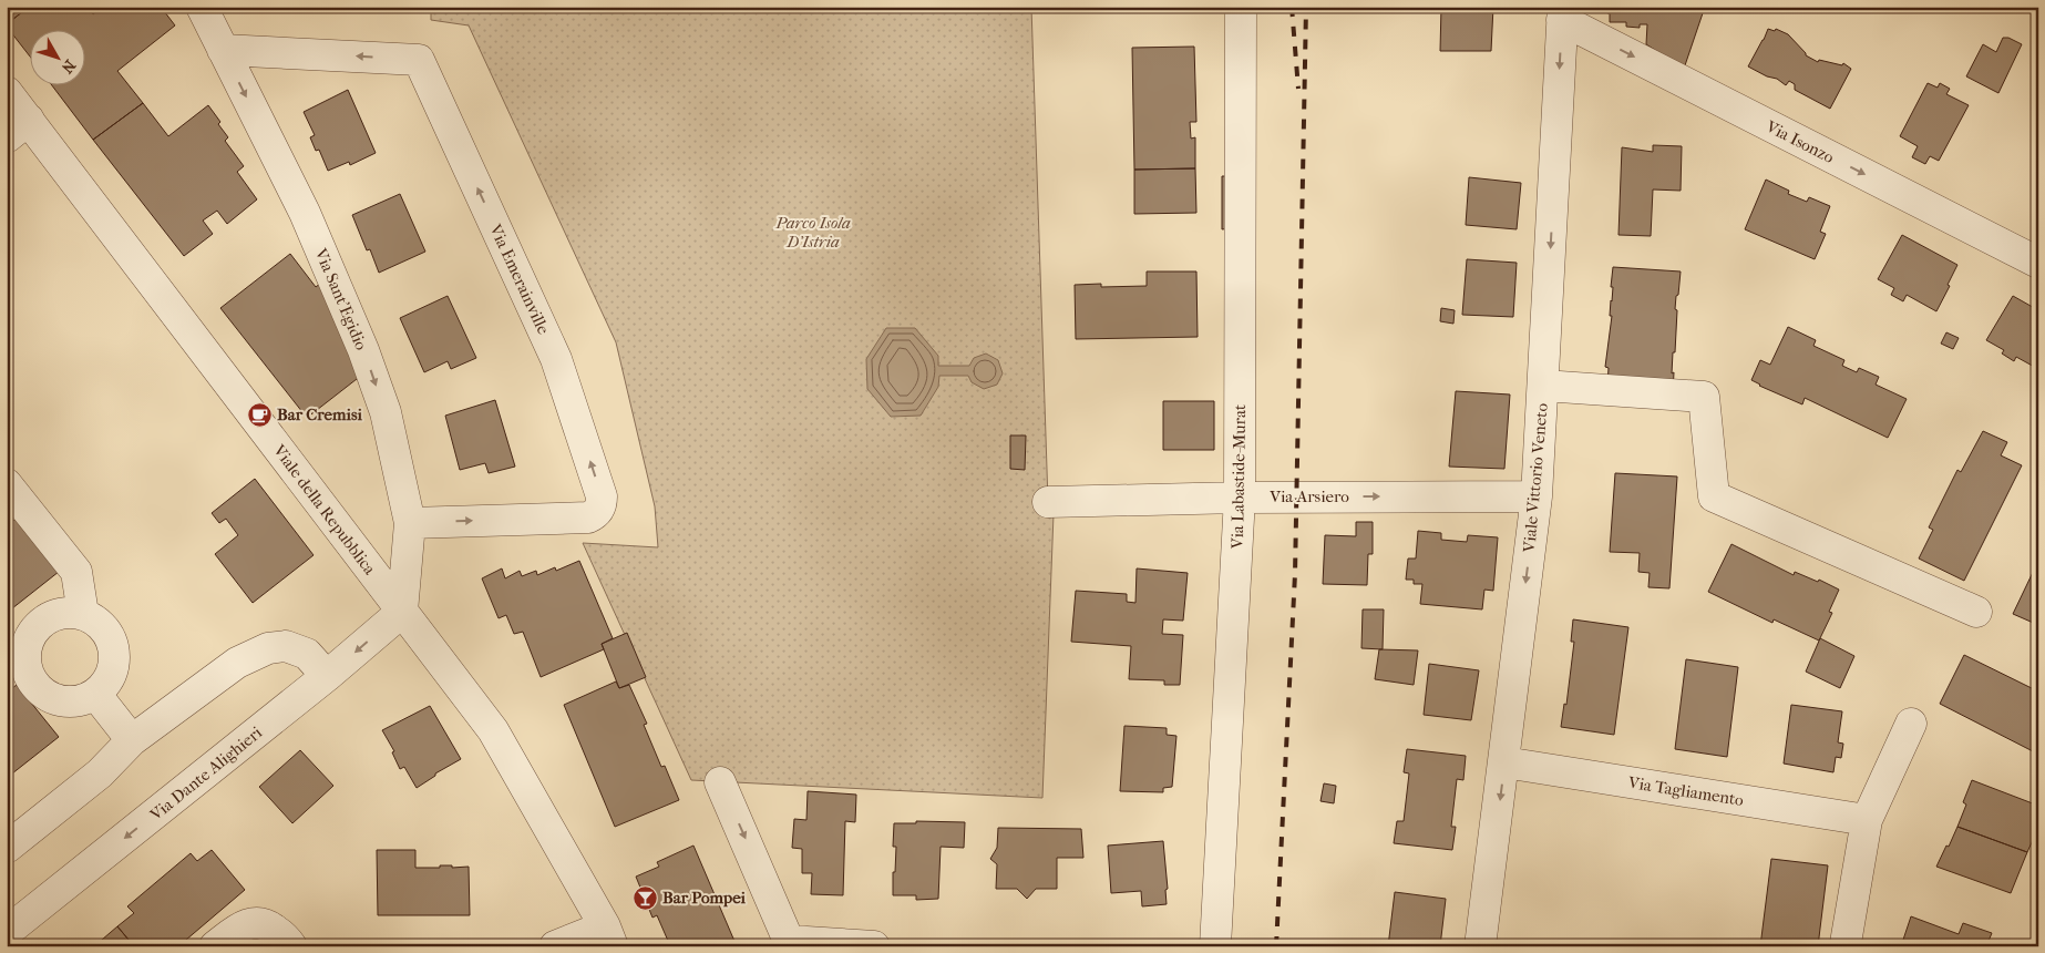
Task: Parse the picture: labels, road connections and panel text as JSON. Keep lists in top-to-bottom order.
{
  "streets": {
    "street": [
      "Via Isonzo",
      "Via Emerainville",
      "Via Sant'Egidio",
      "Via Labastide-Murat",
      "Viale Vittorio Veneto",
      "Via Arsiero",
      "Viale della Repubblica",
      "Via Dante Alighieri",
      "Via Tagliamento"
    ]
  },
  "crossings": [
    ["Via Isonzo", "Viale Vittorio Veneto"],
    ["Via Emerainville", "Via Sant'Egidio"],
    ["Via Sant'Egidio", "Viale della Repubblica"],
    ["Via Sant'Egidio", "Via Dante Alighieri"],
    ["Via Labastide-Murat", "Via Arsiero"],
    ["Viale Vittorio Veneto", "Via Arsiero"],
    ["Viale Vittorio Veneto", "Via Tagliamento"],
    ["Viale della Repubblica", "Via Dante Alighieri"]
  ],
  "one_way": [
    "Via Isonzo",
    "Via Sant'Egidio",
    "Viale Vittorio Veneto",
    "Via Arsiero"
  ],
  "parks": ["Parco Isola D'Istria"],
  "places": {
    "cafe": ["Bar Cremisi"],
    "bar": ["Bar Pompei"]
  },
  "north": "bottom right"
}
